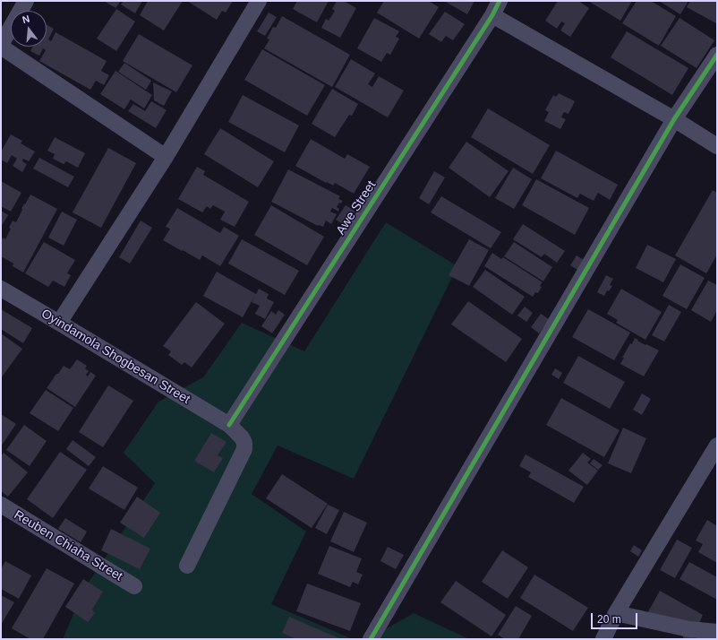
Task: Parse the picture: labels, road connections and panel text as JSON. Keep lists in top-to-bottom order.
{
  "streets": {
    "street": ["Awe Street", "Oyindamola Shogbesan Street", "Reuben Chiaha Street"]
  },
  "crossings": [
    ["Awe Street", "Oyindamola Shogbesan Street"]
  ],
  "scale_bar": "20 m",
  "north": "top"
}
